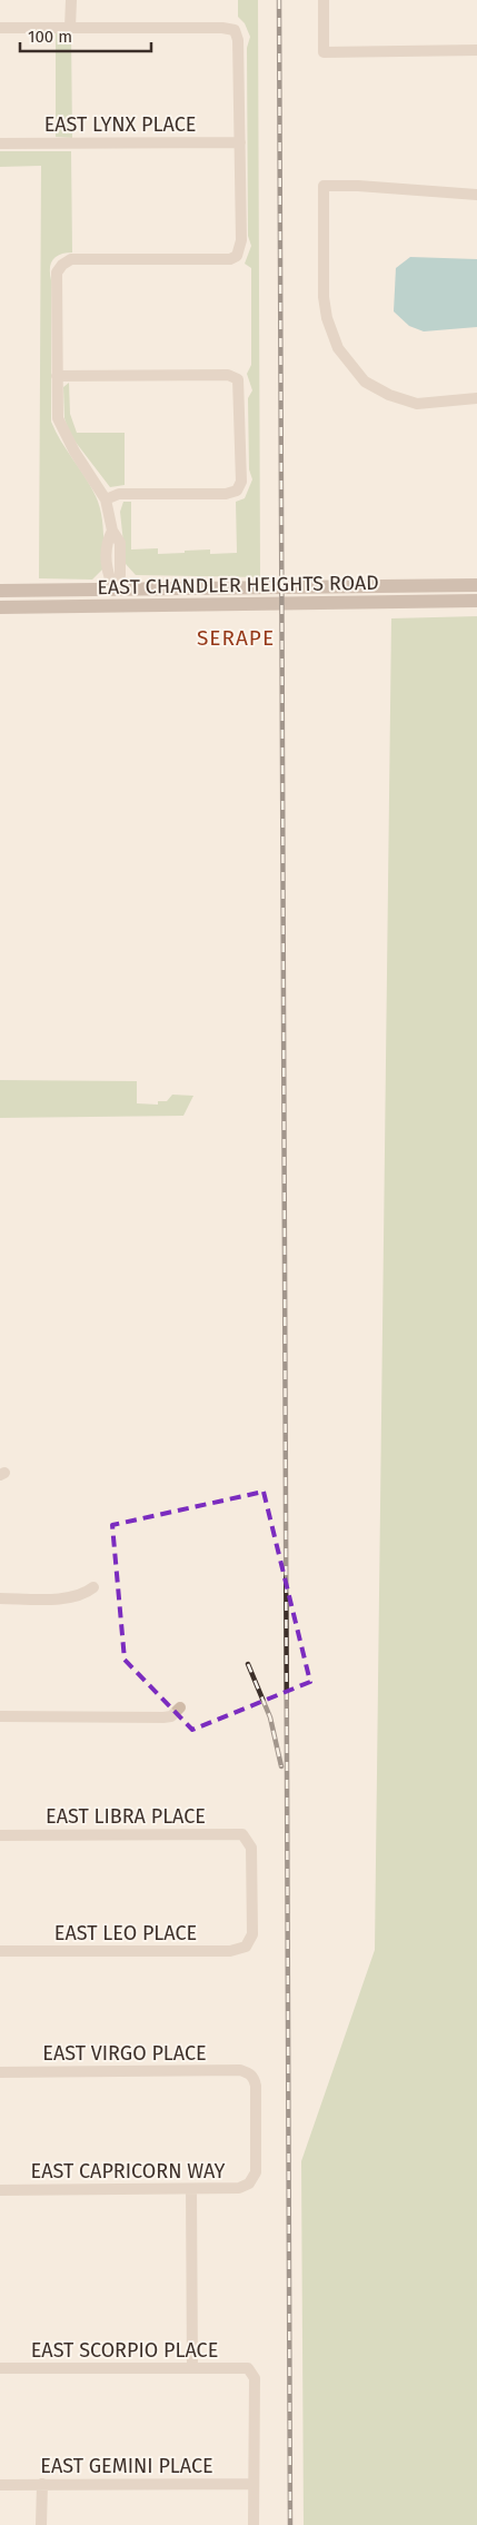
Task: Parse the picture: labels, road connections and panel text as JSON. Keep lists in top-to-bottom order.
{
  "streets": {
    "main road": ["EAST CHANDLER HEIGHTS ROAD"],
    "street": [
      "EAST LYNX PLACE",
      "EAST LIBRA PLACE",
      "EAST LEO PLACE",
      "EAST VIRGO PLACE",
      "EAST CAPRICORN WAY",
      "EAST SCORPIO PLACE",
      "EAST GEMINI PLACE"
    ]
  },
  "crossings": [
    ["EAST LIBRA PLACE", "EAST LEO PLACE"],
    ["EAST VIRGO PLACE", "EAST CAPRICORN WAY"],
    ["EAST SCORPIO PLACE", "EAST GEMINI PLACE"]
  ],
  "districts": ["SERAPE"],
  "scale_bar": "100 m"
}
